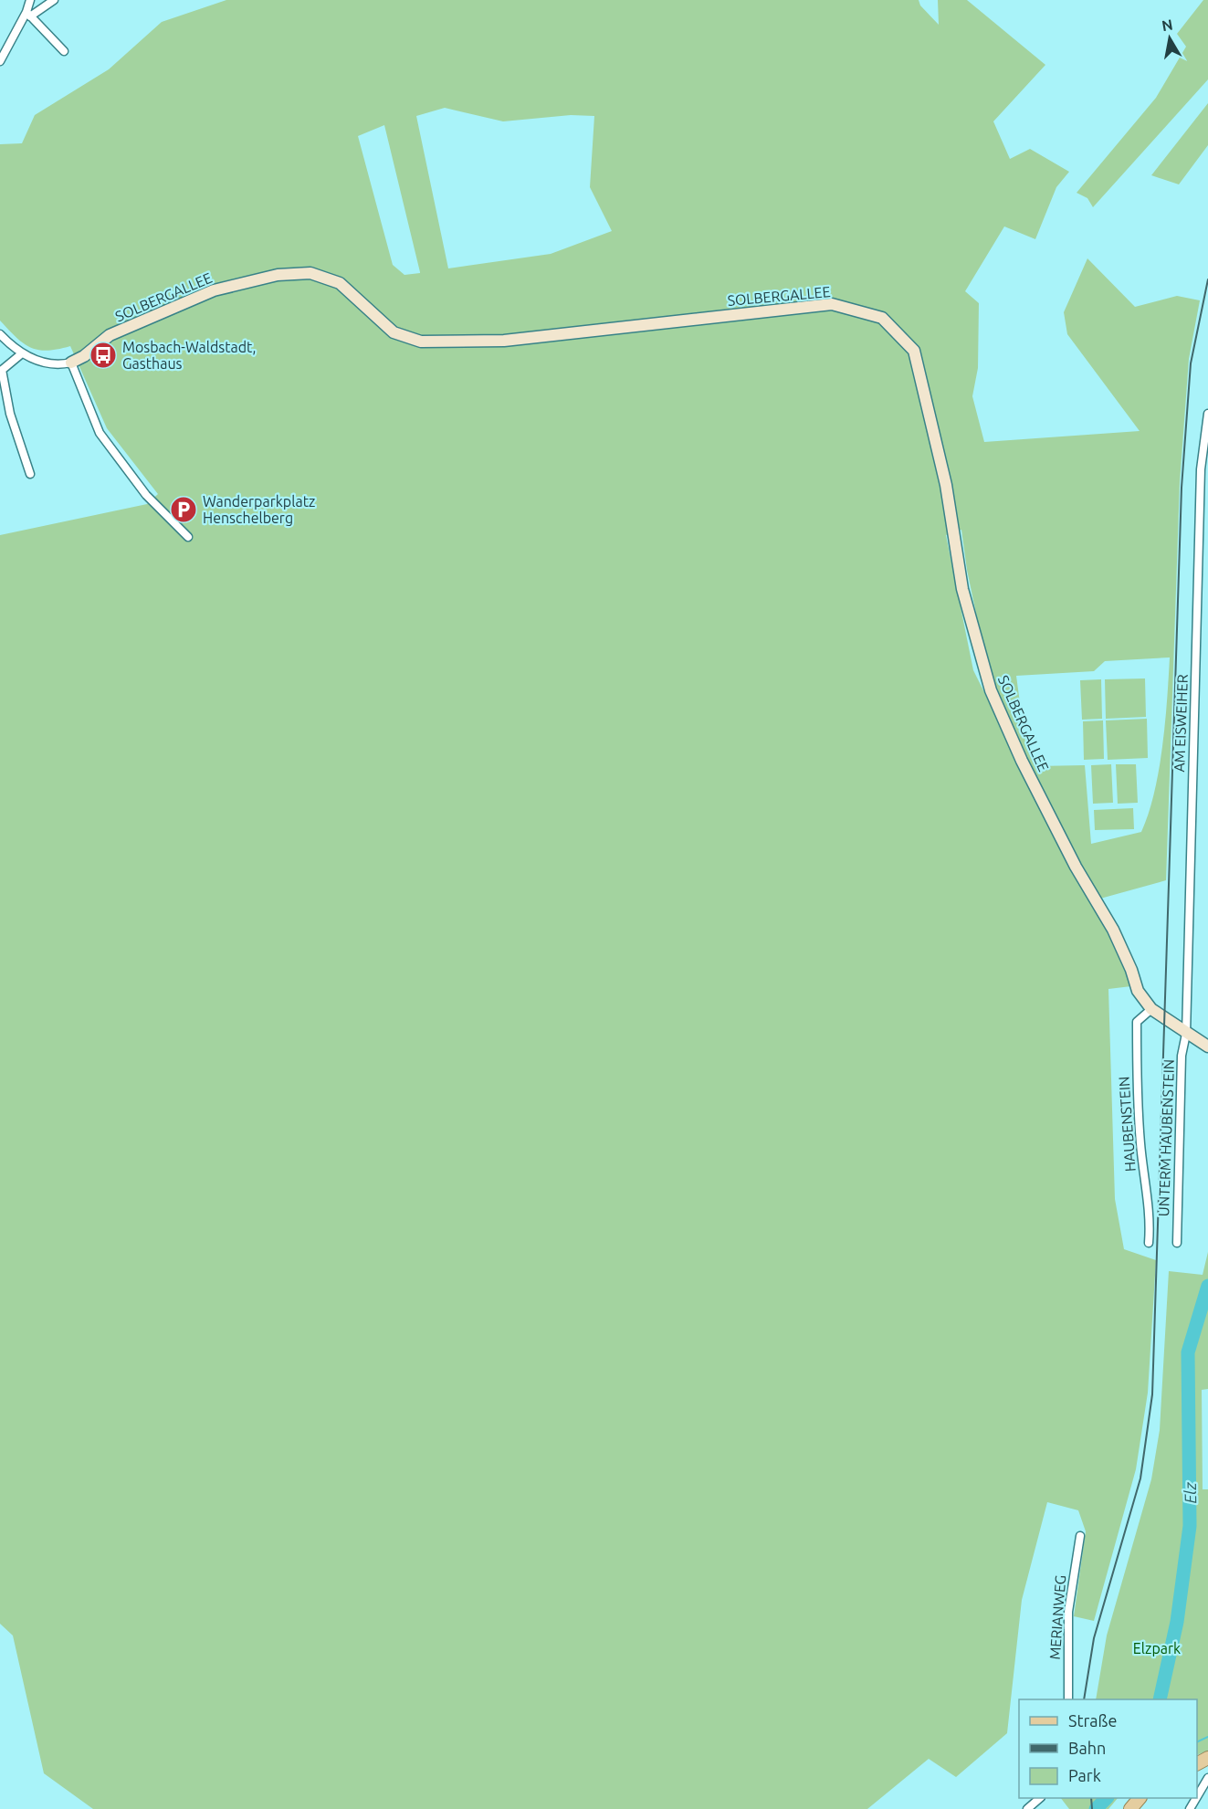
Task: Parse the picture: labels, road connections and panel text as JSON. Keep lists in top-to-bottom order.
{
  "streets": {
    "street": [
      "SOLBERGALLEE",
      "AM EISWEIHER",
      "HAUBENSTEIN",
      "UNTERM HAUBENSTEIN",
      "MERIANWEG"
    ]
  },
  "crossings": [
    ["SOLBERGALLEE", "AM EISWEIHER"],
    ["SOLBERGALLEE", "HAUBENSTEIN"],
    ["SOLBERGALLEE", "UNTERM HAUBENSTEIN"],
    ["AM EISWEIHER", "UNTERM HAUBENSTEIN"]
  ],
  "water": ["Elz"],
  "parks": ["Elzpark"],
  "places": {
    "bus stop": ["Mosbach-Waldstadt, Gasthaus"],
    "parking": ["Wanderparkplatz Henschelberg"]
  },
  "legend": ["Straße", "Bahn", "Park"],
  "north": "top"
}
